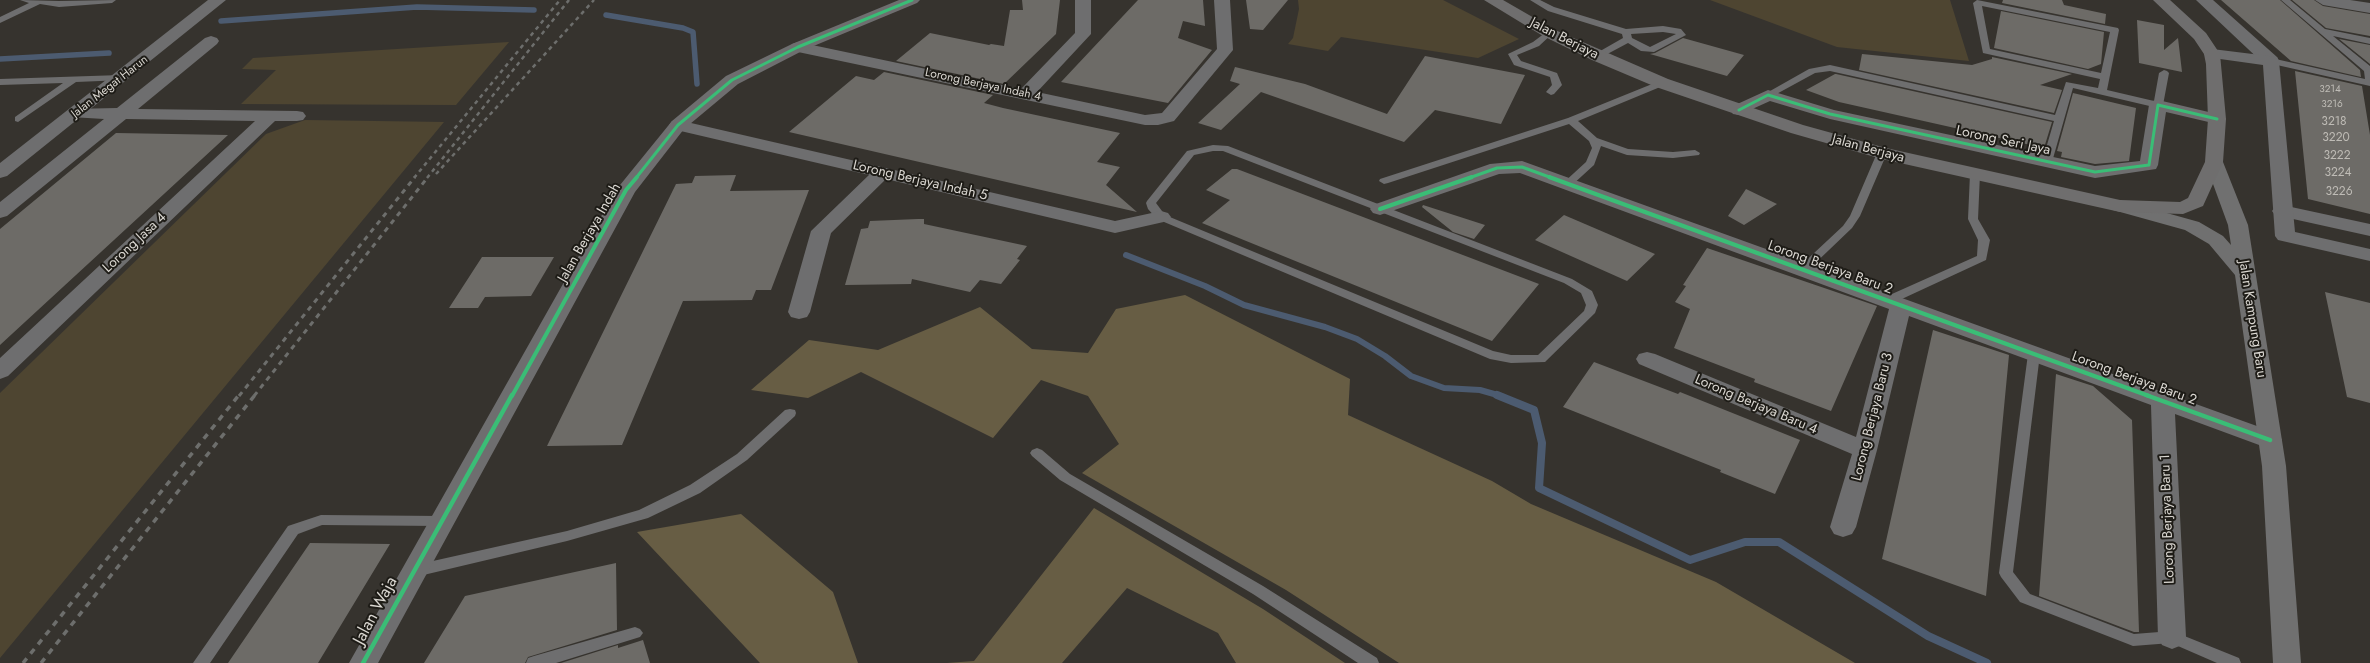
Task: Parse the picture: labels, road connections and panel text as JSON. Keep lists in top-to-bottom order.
{
  "streets": {
    "main road": ["Jalan Berjaya", "Jalan Kampung Baru"],
    "street": [
      "Lorong Berjaya Indah 4",
      "Jalan Megat Harun",
      "Lorong Seri Jaya",
      "Lorong Berjaya Indah 5",
      "Jalan Berjaya Indah",
      "Lorong Jasa 4",
      "Lorong Berjaya Baru 2",
      "Lorong Berjaya Baru 4",
      "Lorong Berjaya Baru 3",
      "Lorong Berjaya Baru 1",
      "Jalan Waja"
    ]
  },
  "crossings": [
    ["Jalan Berjaya", "Jalan Kampung Baru"],
    ["Lorong Berjaya Indah 4", "Jalan Berjaya Indah"],
    ["Lorong Berjaya Indah 5", "Jalan Berjaya Indah"],
    ["Jalan Berjaya Indah", "Jalan Waja"],
    ["Lorong Berjaya Baru 2", "Jalan Kampung Baru"],
    ["Lorong Berjaya Baru 2", "Lorong Berjaya Baru 3"],
    ["Lorong Berjaya Baru 2", "Lorong Berjaya Baru 1"],
    ["Lorong Berjaya Baru 4", "Lorong Berjaya Baru 3"]
  ],
  "house_numbers": [
    "3214",
    "3216",
    "3218",
    "3220",
    "3222",
    "3224",
    "3226"
  ]
}
